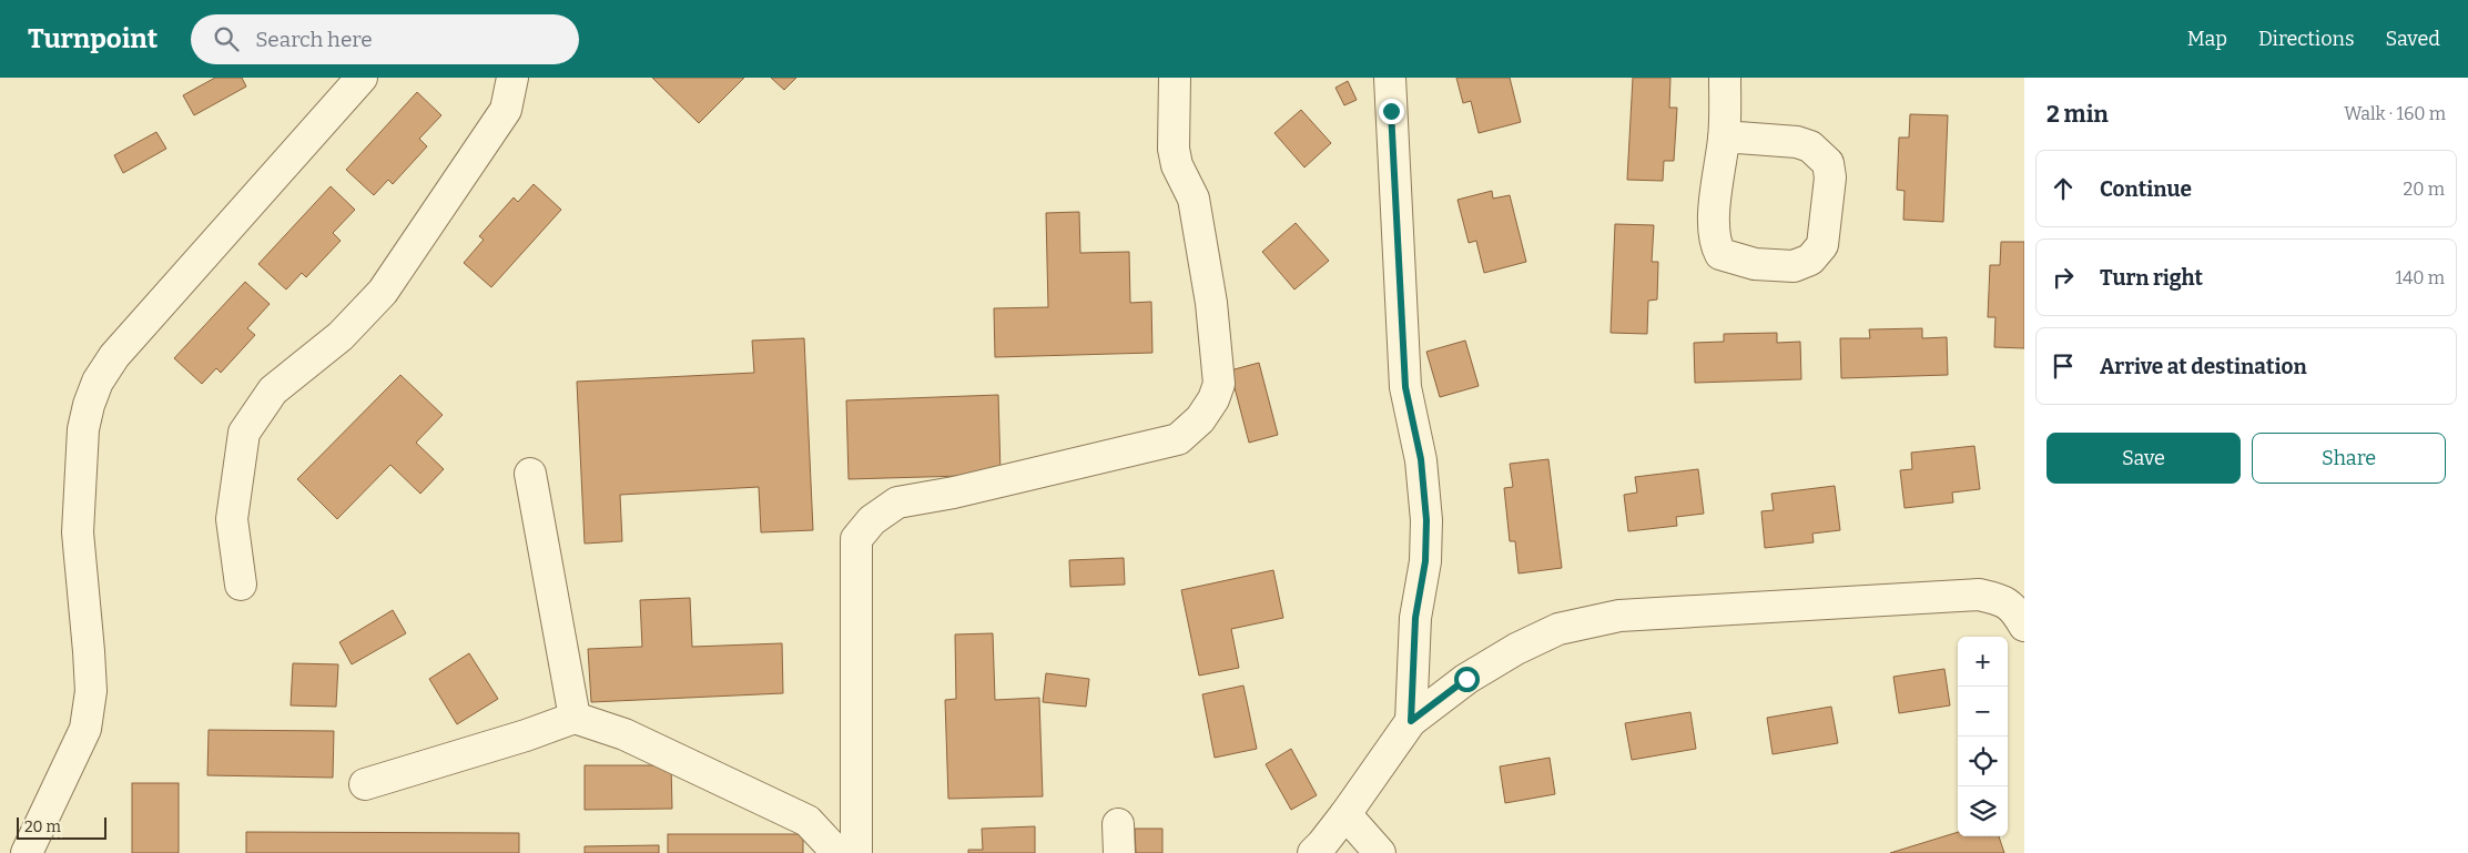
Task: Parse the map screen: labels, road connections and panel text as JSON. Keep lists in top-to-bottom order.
{
  "scale_bar": "20 m",
  "page": {
    "header": "Turnpoint",
    "search": "Search here",
    "nav": ["Map", "Directions", "Saved"],
    "heading": ["2 min", "Walk · 160 m"],
    "list": [
      ["Continue", "20 m"],
      ["Turn right", "140 m"],
      "Arrive at destination"
    ],
    "buttons": ["Save", "Share"],
    "map_buttons": ["+", "−"],
    "scale": "20 m"
  }
}
